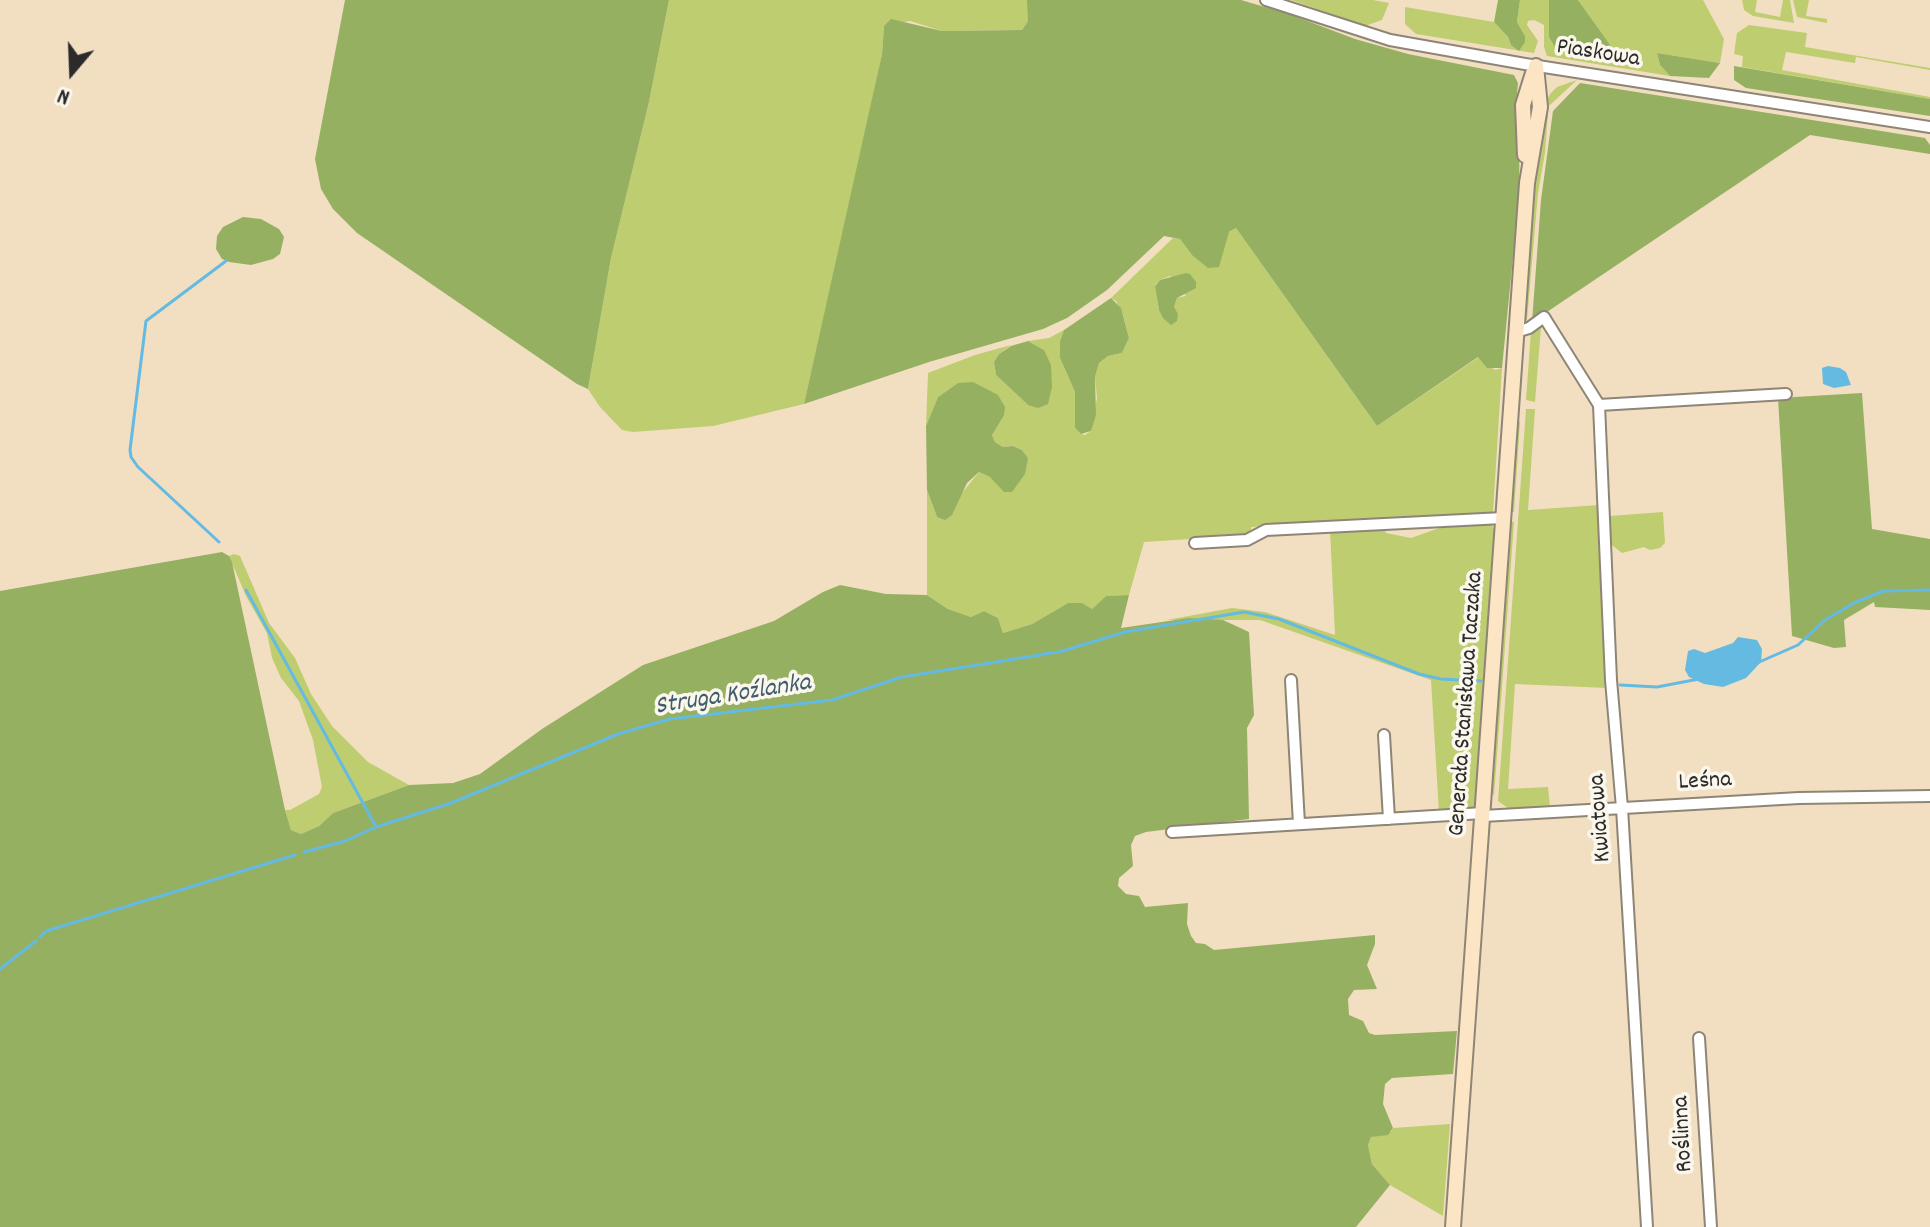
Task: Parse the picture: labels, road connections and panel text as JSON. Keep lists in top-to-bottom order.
{
  "streets": {
    "street": [
      "Piaskowa",
      "Generała Stanisława Taczaka",
      "Leśna",
      "Kwiatowa",
      "Roślinna"
    ]
  },
  "crossings": [
    ["Piaskowa", "Generała Stanisława Taczaka"],
    ["Generała Stanisława Taczaka", "Leśna"],
    ["Generała Stanisława Taczaka", "Kwiatowa"],
    ["Leśna", "Kwiatowa"]
  ],
  "water": ["Struga Koźlanka"],
  "north": "bottom"
}
